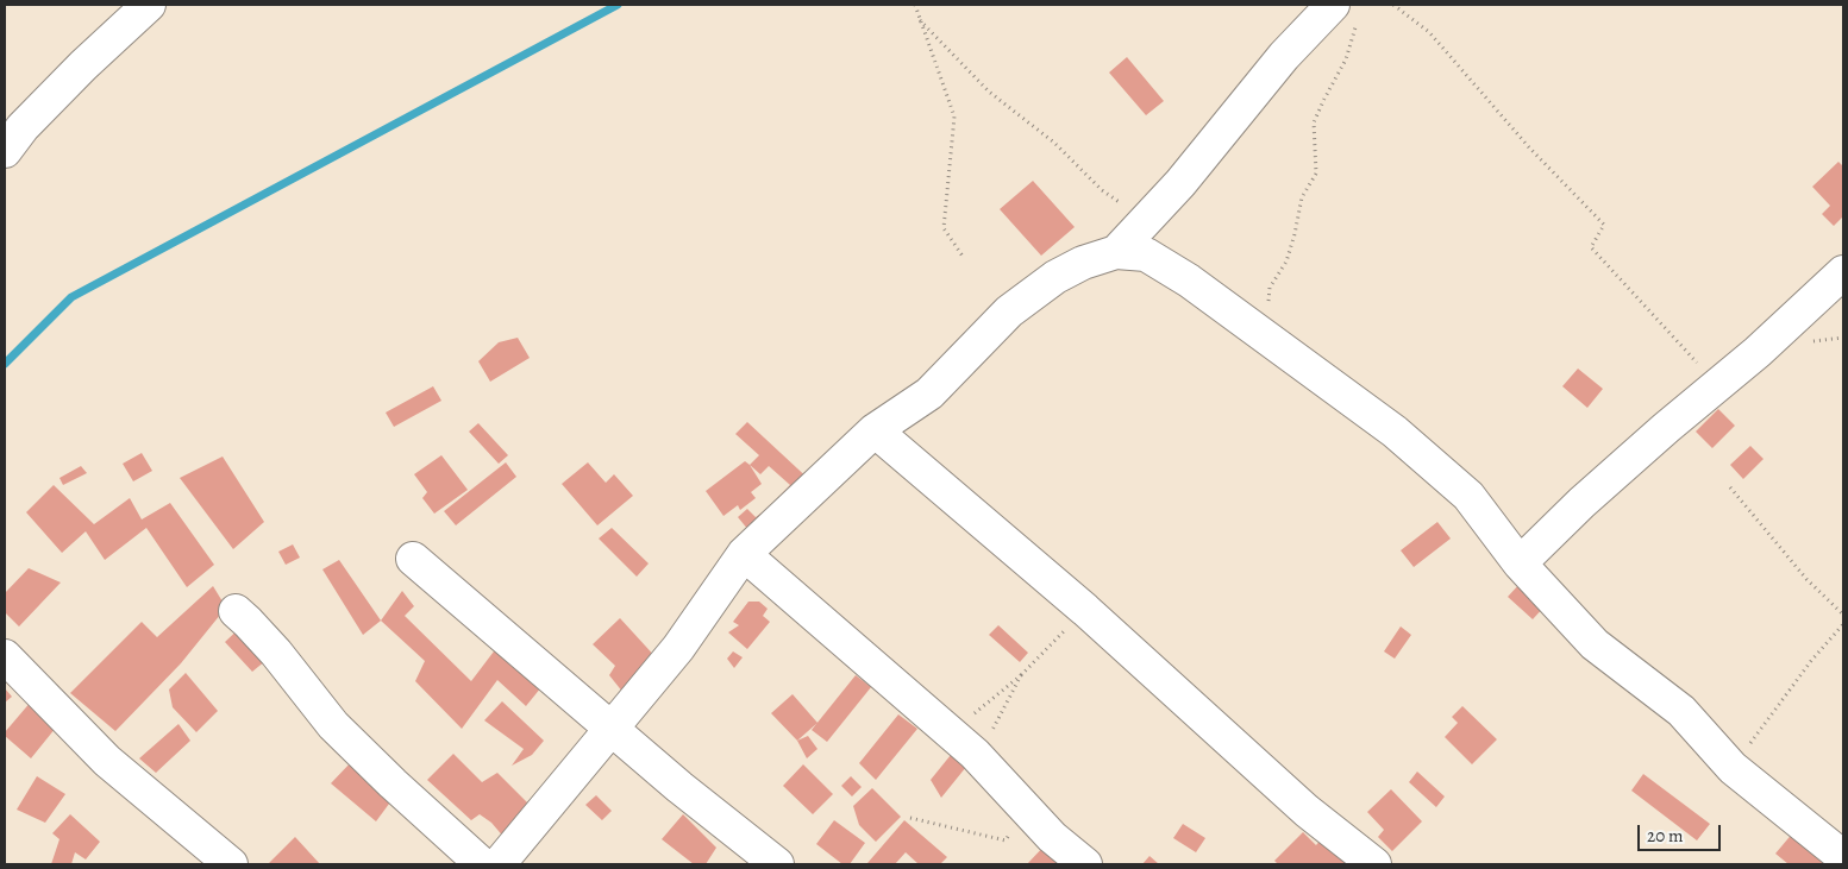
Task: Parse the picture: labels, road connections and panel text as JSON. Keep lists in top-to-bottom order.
{
  "scale_bar": "20 m"
}
